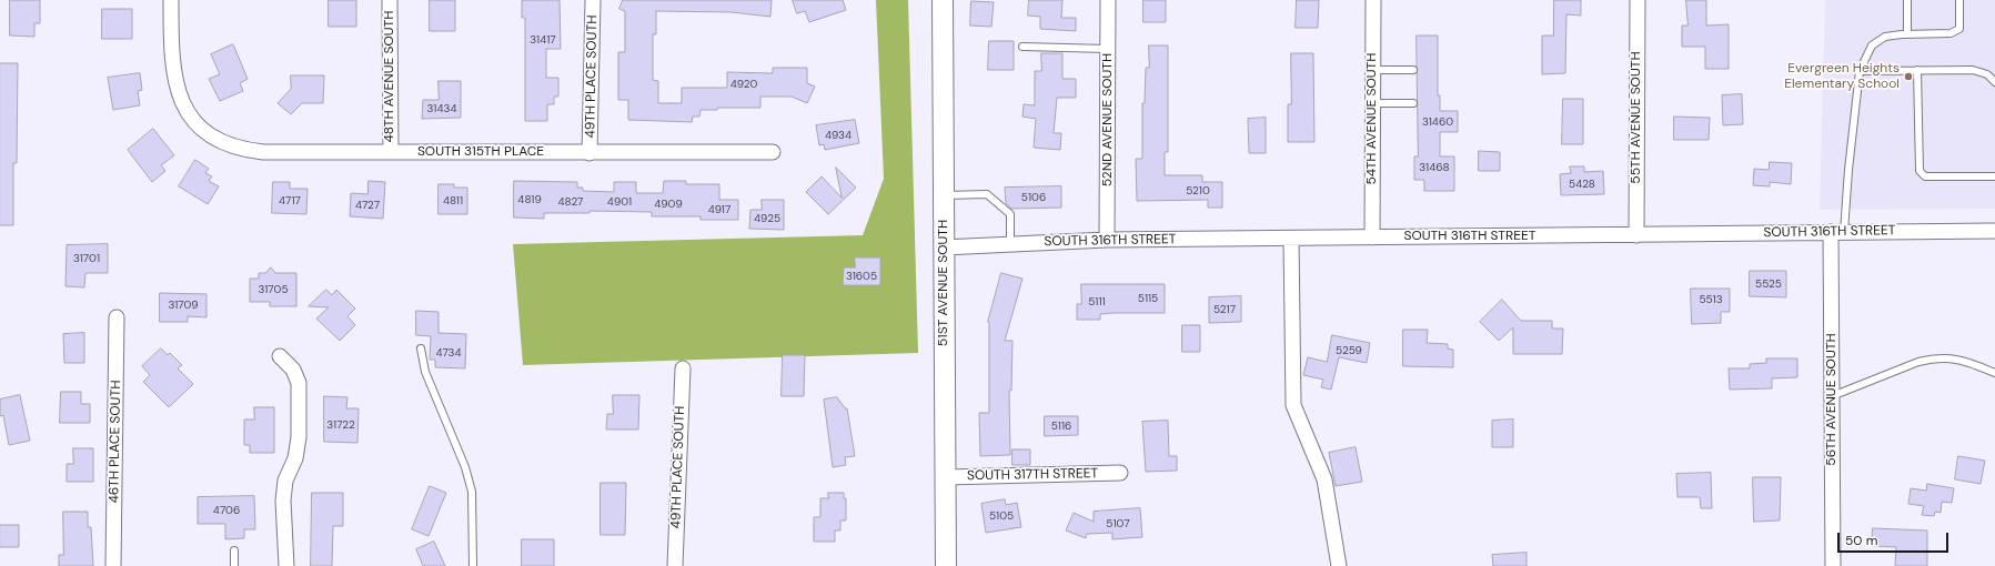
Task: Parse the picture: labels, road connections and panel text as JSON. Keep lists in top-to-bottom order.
{
  "streets": {
    "main road": ["51ST AVENUE SOUTH"],
    "street": [
      "48TH AVENUE SOUTH",
      "49TH PLACE SOUTH",
      "55TH AVENUE SOUTH",
      "54TH AVENUE SOUTH",
      "52ND AVENUE SOUTH",
      "SOUTH 315TH PLACE",
      "SOUTH 316TH STREET",
      "56TH AVENUE SOUTH",
      "46TH PLACE SOUTH",
      "SOUTH 317TH STREET"
    ]
  },
  "crossings": [
    ["48TH AVENUE SOUTH", "SOUTH 315TH PLACE"],
    ["49TH PLACE SOUTH", "SOUTH 315TH PLACE"],
    ["55TH AVENUE SOUTH", "SOUTH 316TH STREET"],
    ["54TH AVENUE SOUTH", "SOUTH 316TH STREET"],
    ["52ND AVENUE SOUTH", "SOUTH 316TH STREET"],
    ["SOUTH 316TH STREET", "51ST AVENUE SOUTH"],
    ["SOUTH 316TH STREET", "56TH AVENUE SOUTH"],
    ["51ST AVENUE SOUTH", "SOUTH 317TH STREET"]
  ],
  "places": ["Evergreen Heights Elementary School"],
  "house_numbers": [
    "31417",
    "4920",
    "31434",
    "31460",
    "4934",
    "31468",
    "5428",
    "5210",
    "5106",
    "4819",
    "4717",
    "4811",
    "4827",
    "4901",
    "4909",
    "4727",
    "4917",
    "4925",
    "31701",
    "31605",
    "5525",
    "31705",
    "5115",
    "5513",
    "5111",
    "31709",
    "5217",
    "5259",
    "4734",
    "31722",
    "5116",
    "4706",
    "5105",
    "5107"
  ],
  "scale_bar": "50 m"
}
